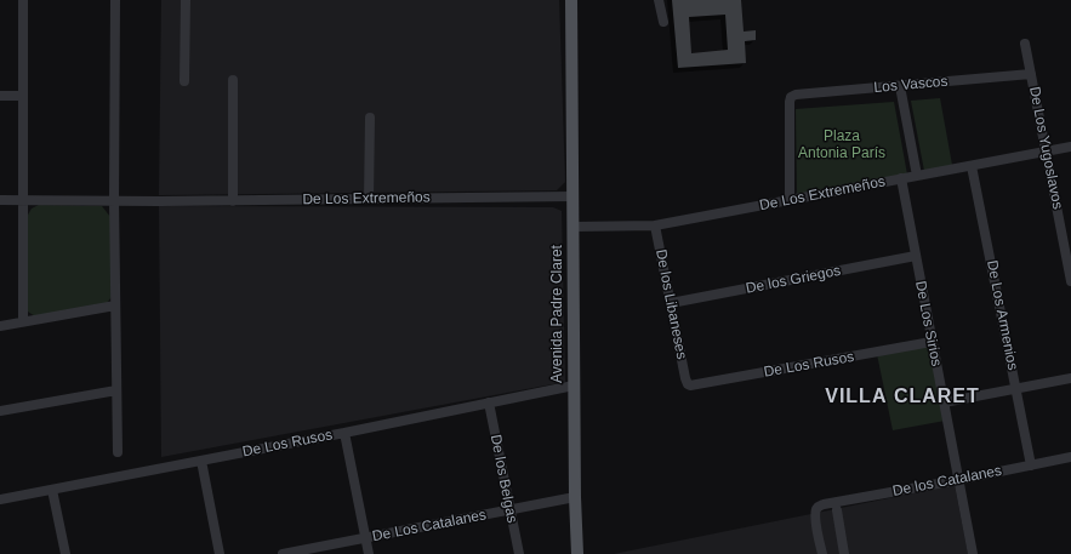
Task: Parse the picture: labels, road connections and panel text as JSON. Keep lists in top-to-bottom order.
{
  "streets": {
    "main road": ["Avenida Padre Claret"],
    "street": [
      "Los Vascos",
      "De Los Yugoslavos",
      "De Los Extremeños",
      "De los Griegos",
      "De los Libaneses",
      "De Los Armenios",
      "De Los Sirios",
      "De Los Rusos",
      "De los Belgas",
      "De los Catalanes",
      "De Los Catalanes"
    ]
  },
  "crossings": [
    ["Los Vascos", "De Los Yugoslavos"],
    ["Los Vascos", "De Los Extremeños"],
    ["De Los Yugoslavos", "De Los Extremeños"],
    ["De Los Extremeños", "De los Libaneses"],
    ["De Los Extremeños", "Avenida Padre Claret"],
    ["De Los Extremeños", "De Los Armenios"],
    ["De Los Extremeños", "De Los Sirios"],
    ["De los Griegos", "De los Libaneses"],
    ["De los Griegos", "De Los Sirios"],
    ["De los Libaneses", "De Los Rusos"],
    ["Avenida Padre Claret", "De Los Rusos"],
    ["Avenida Padre Claret", "De Los Catalanes"],
    ["De Los Armenios", "De los Catalanes"],
    ["De Los Sirios", "De Los Rusos"],
    ["De Los Sirios", "De los Catalanes"],
    ["De Los Rusos", "De los Belgas"],
    ["De los Belgas", "De Los Catalanes"]
  ],
  "districts": ["VILLA CLARET"],
  "parks": ["Plaza Antonia París"]
}
